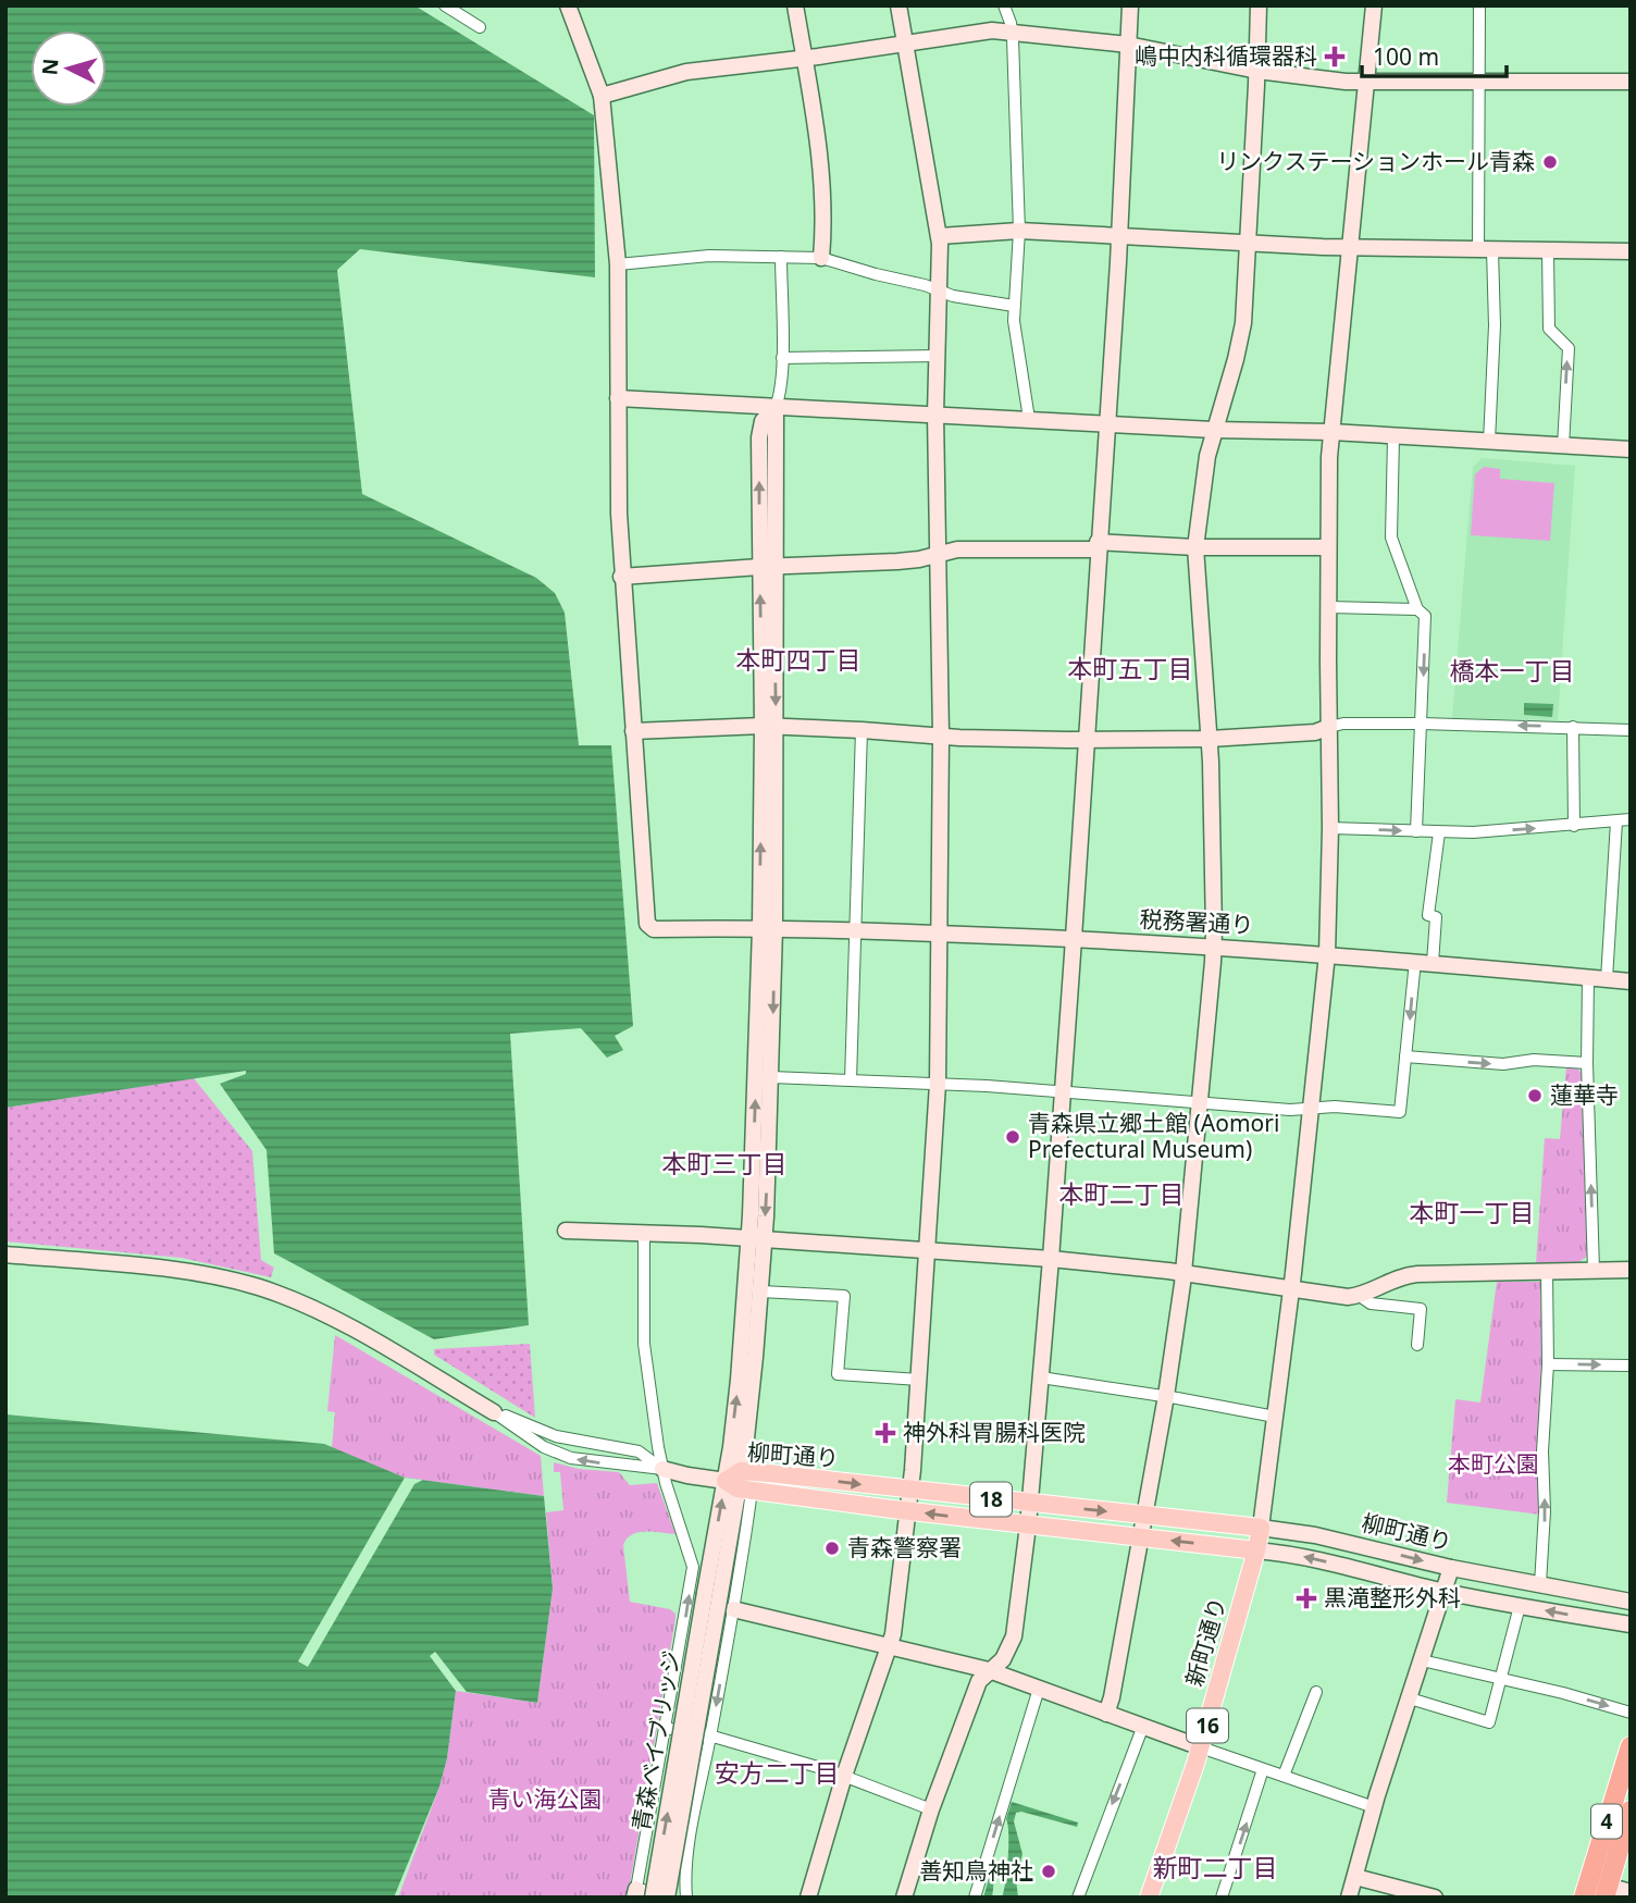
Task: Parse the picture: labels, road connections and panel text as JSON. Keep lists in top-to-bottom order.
{
  "streets": {
    "highway": ["4"],
    "main road": [
      "柳町通り",
      "18",
      "新町通り",
      "16"
    ],
    "street": ["税務署通り", "青森ベイブリッジ"]
  },
  "crossings": [
    ["柳町通り", "新町通り"]
  ],
  "districts": [
    "本町四丁目",
    "本町五丁目",
    "橋本一丁目",
    "本町三丁目",
    "本町二丁目",
    "本町一丁目",
    "安方二丁目",
    "新町二丁目"
  ],
  "parks": ["本町公園", "青い海公園"],
  "places": {
    "health": ["嶋中内科循環器科", "神外科胃腸科医院", "黒滝整形外科"],
    "other": [
      "リンクステーションホール青森",
      "蓮華寺",
      "青森県立郷土館 (Aomori Prefectural Museum)",
      "青森警察署",
      "善知鳥神社"
    ]
  },
  "scale_bar": "100 m",
  "north": "left"
}
